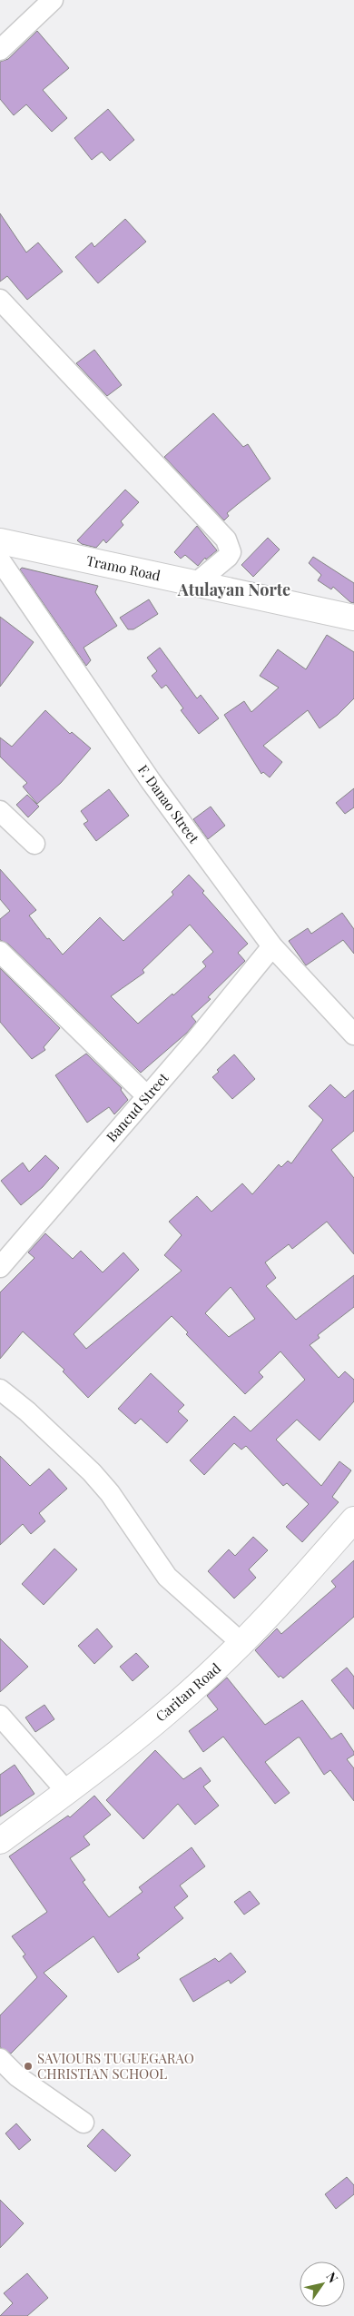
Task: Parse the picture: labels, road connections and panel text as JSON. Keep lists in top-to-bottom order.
{
  "streets": {
    "main road": ["Tramo Road", "Caritan Road"],
    "street": ["F. Danao Street", "Bancud Street"]
  },
  "crossings": [
    ["F. Danao Street", "Bancud Street"]
  ],
  "districts": ["Atulayan Norte"],
  "places": ["SAVIOURS TUGUEGARAO CHRISTIAN SCHOOL"],
  "north": "top right"
}
